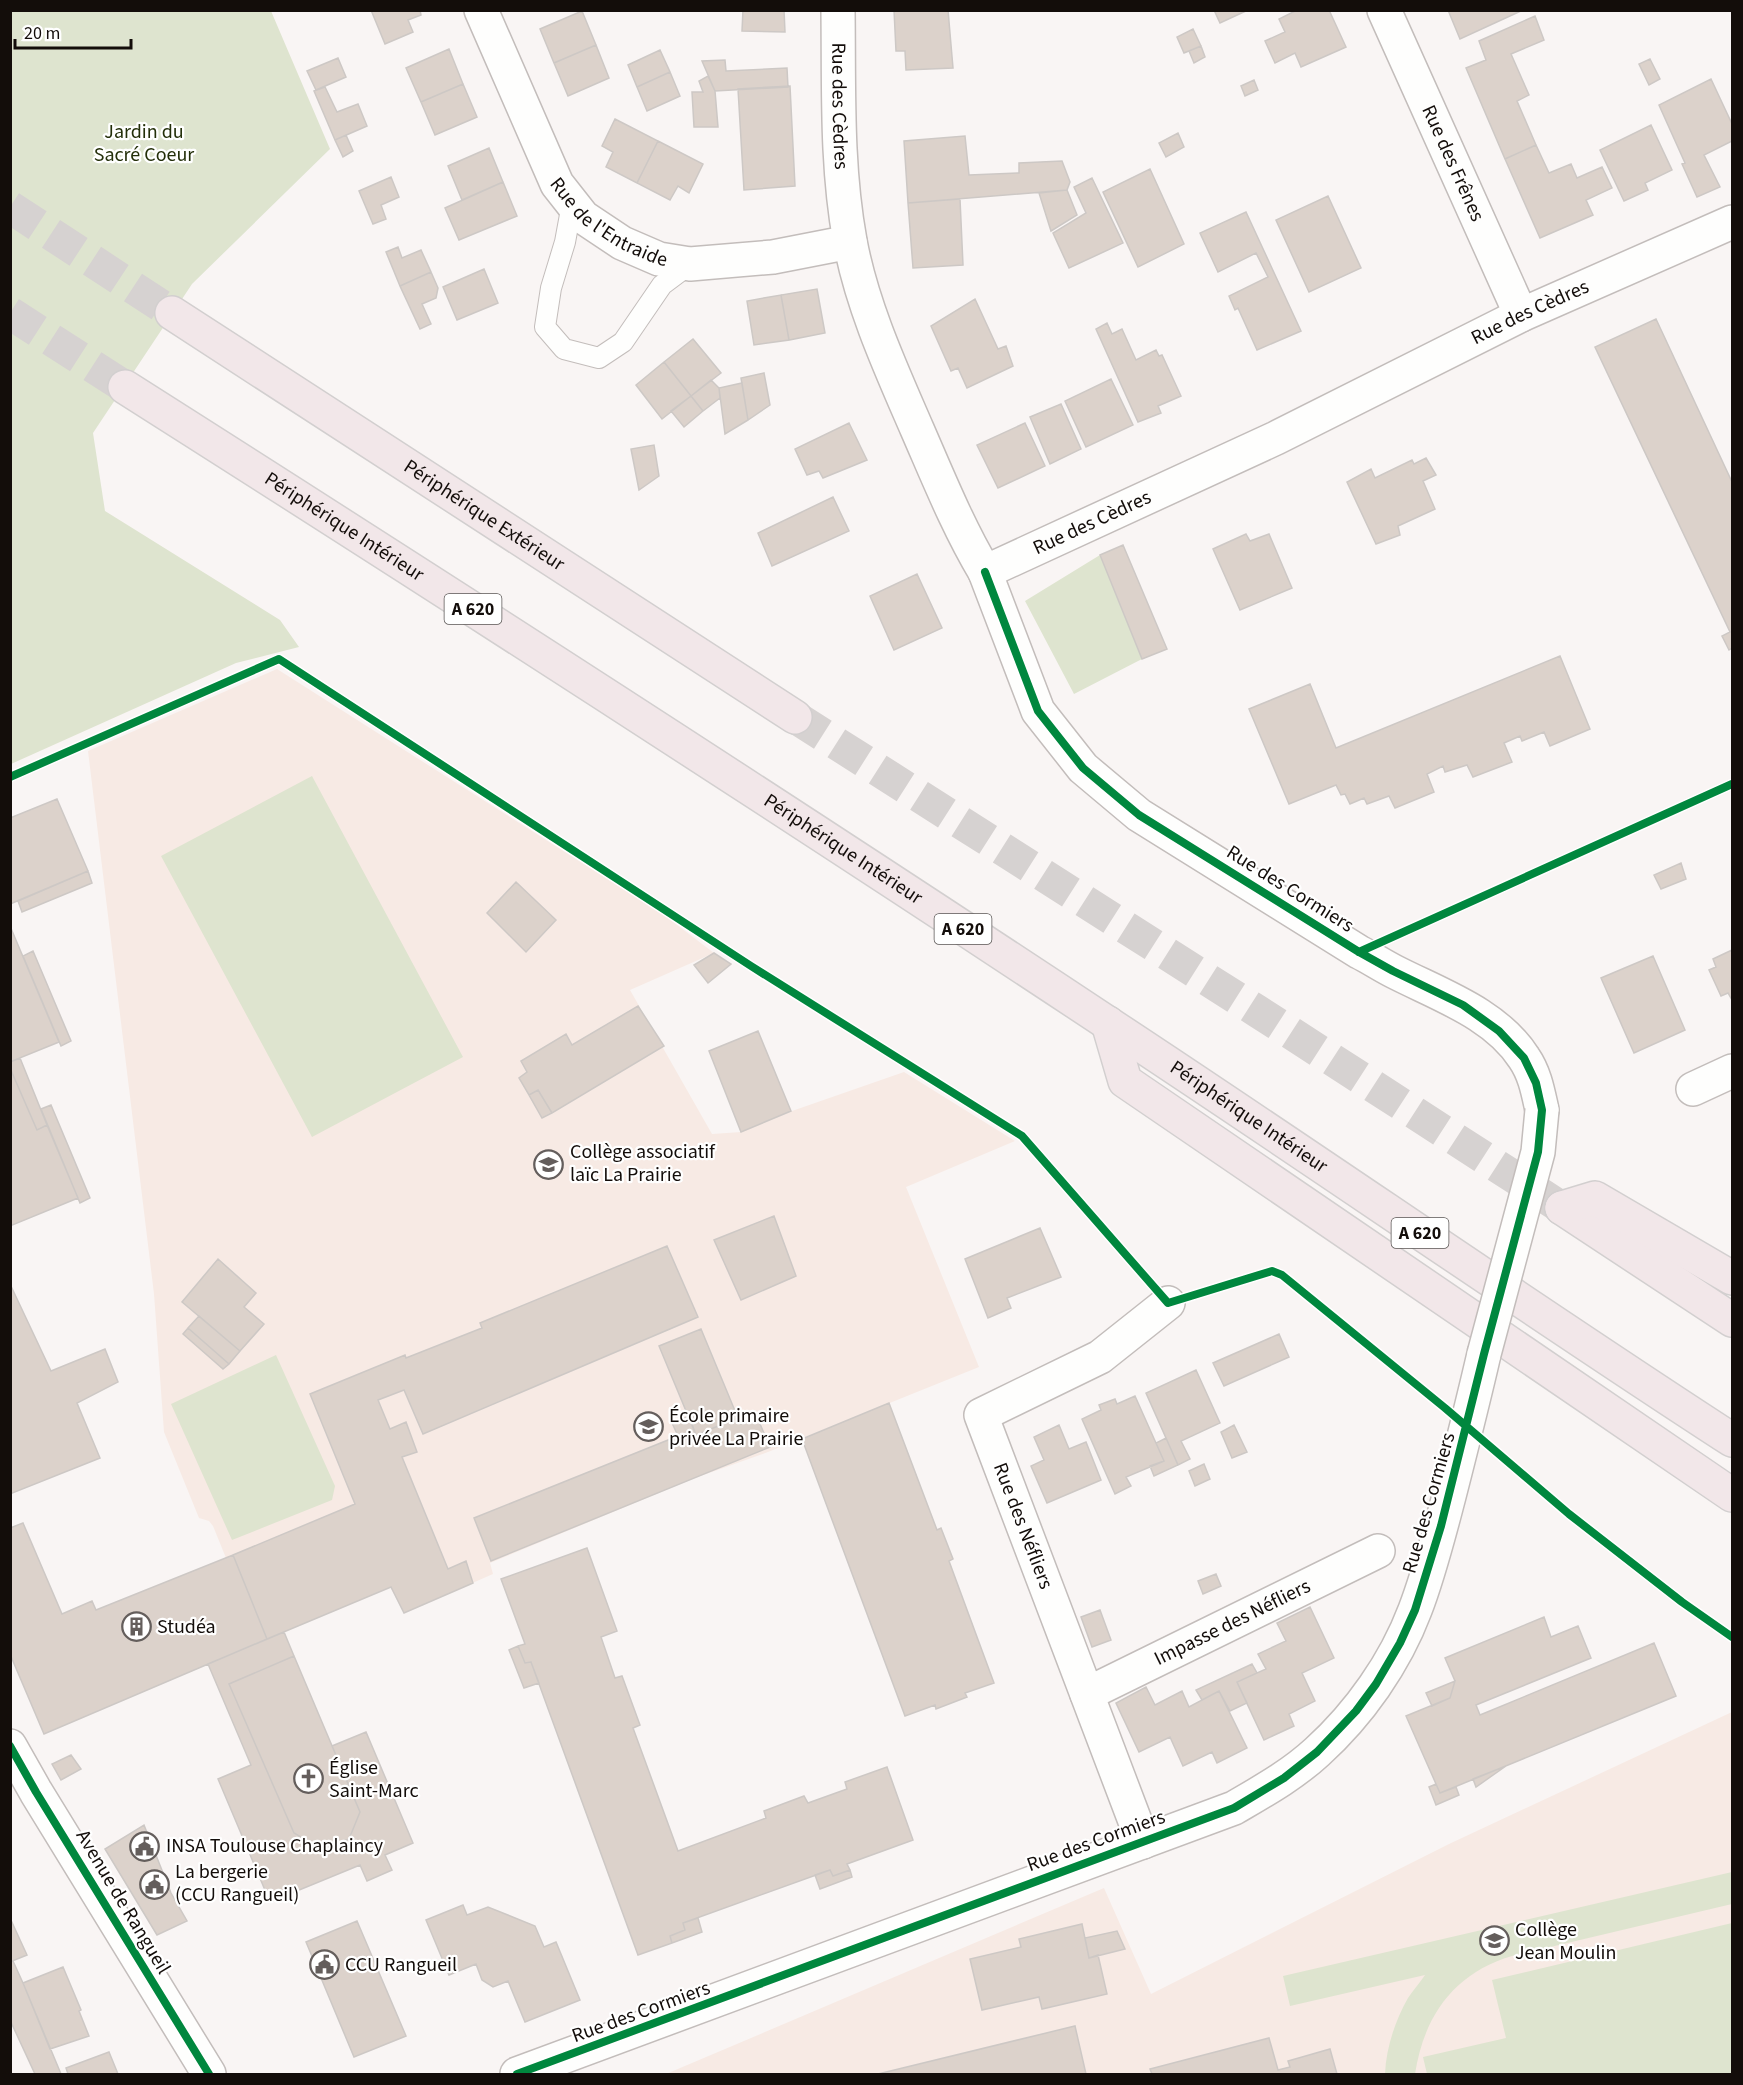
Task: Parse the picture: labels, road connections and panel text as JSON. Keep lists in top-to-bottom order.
{
  "streets": {
    "highway": ["Périphérique Extérieur", "Périphérique Intérieur", "A 620"],
    "street": [
      "Rue des Cèdres",
      "Rue des Frênes",
      "Rue de l'Entraide",
      "Rue des Cormiers",
      "Rue des Néfliers",
      "Impasse des Néfliers",
      "Avenue de Rangueil"
    ]
  },
  "crossings": [
    ["Rue des Cèdres", "Rue des Frênes"],
    ["Rue des Cèdres", "Rue de l'Entraide"],
    ["Rue des Cèdres", "Rue des Cormiers"],
    ["Rue des Cormiers", "Rue des Néfliers"],
    ["Rue des Néfliers", "Impasse des Néfliers"]
  ],
  "parks": ["Jardin du Sacré Coeur"],
  "places": {
    "school or university": ["Collège associatif laïc La Prairie", "École primaire privée La Prairie", "Collège Jean Moulin"],
    "building": ["Studéa"],
    "church": ["Église Saint-Marc"],
    "public building": ["INSA Toulouse Chaplaincy", "La bergerie (CCU Rangueil)", "CCU Rangueil"]
  },
  "scale_bar": "20 m"
}
